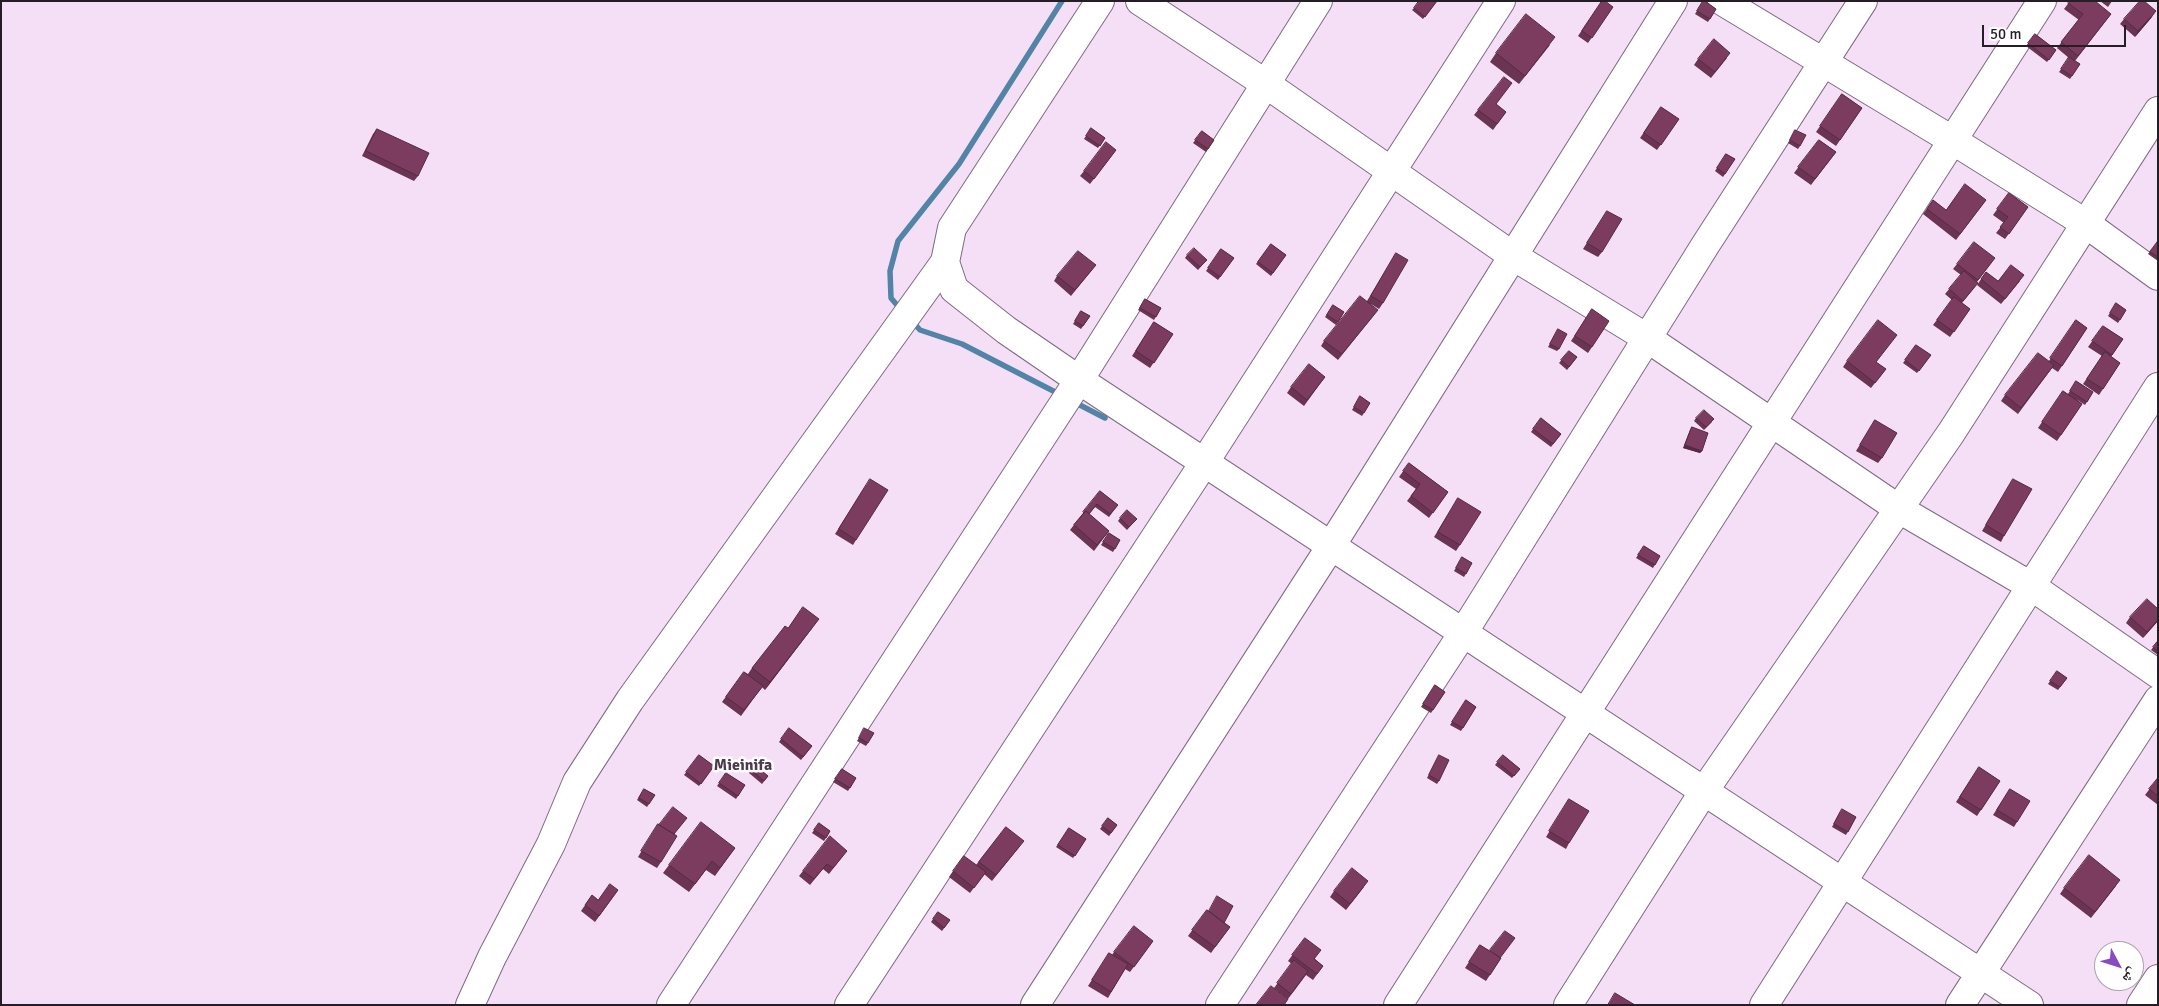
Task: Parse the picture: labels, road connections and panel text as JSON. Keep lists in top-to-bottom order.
{
  "districts": ["Mieinifa"],
  "scale_bar": "50 m",
  "north": "bottom right"
}
